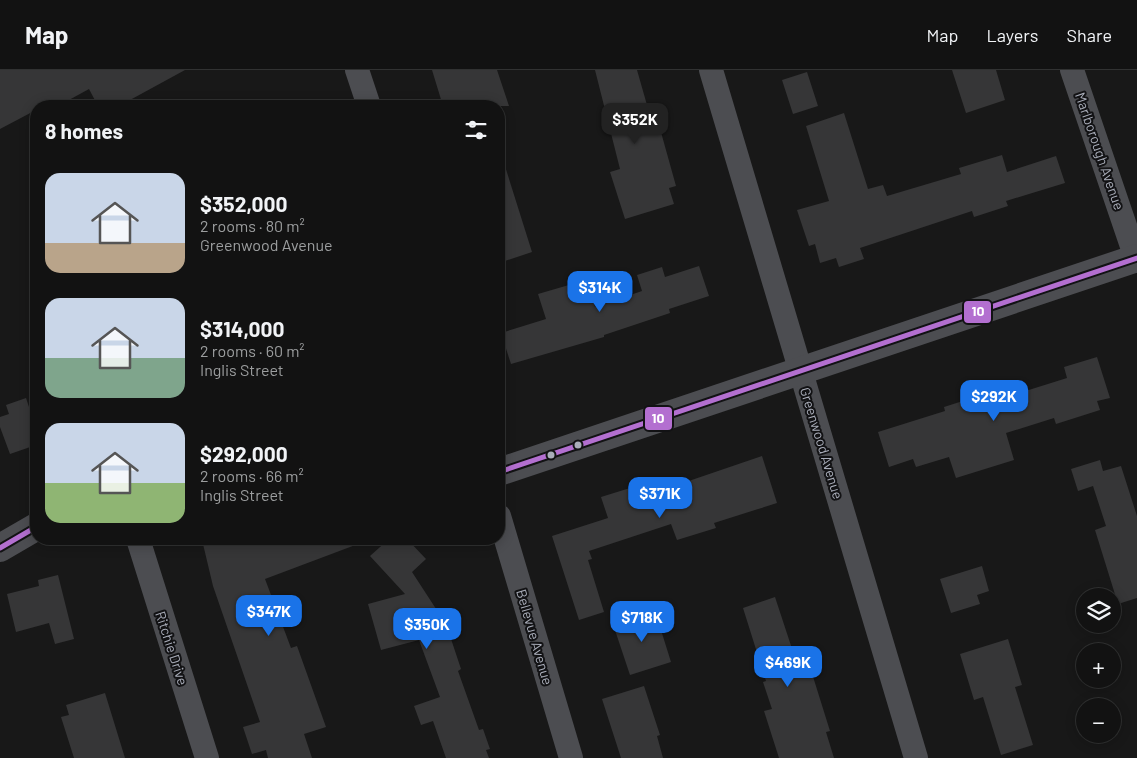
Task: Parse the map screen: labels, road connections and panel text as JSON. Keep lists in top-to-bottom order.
{
  "streets": {
    "street": [
      "Marlborough Avenue",
      "Greenwood Avenue",
      "Bellevue Avenue",
      "Ritchie Drive"
    ]
  },
  "lines": ["transit line 10"],
  "page": {
    "header": "Map",
    "nav": ["Map", "Layers", "Share"],
    "heading": "8 homes",
    "price": [
      "$352K",
      "$314K",
      "$292K",
      "$371K",
      "$347K",
      "$718K",
      "$350K",
      "$469K"
    ],
    "list": [
      {
        "name": "$352,000",
        "note": "2 rooms · 80 m² · Greenwood Avenue"
      },
      {
        "name": "$314,000",
        "note": "2 rooms · 60 m² · Inglis Street"
      },
      {
        "name": "$292,000",
        "note": "2 rooms · 66 m² · Inglis Street"
      }
    ],
    "map_buttons": ["+", "−"]
  }
}
